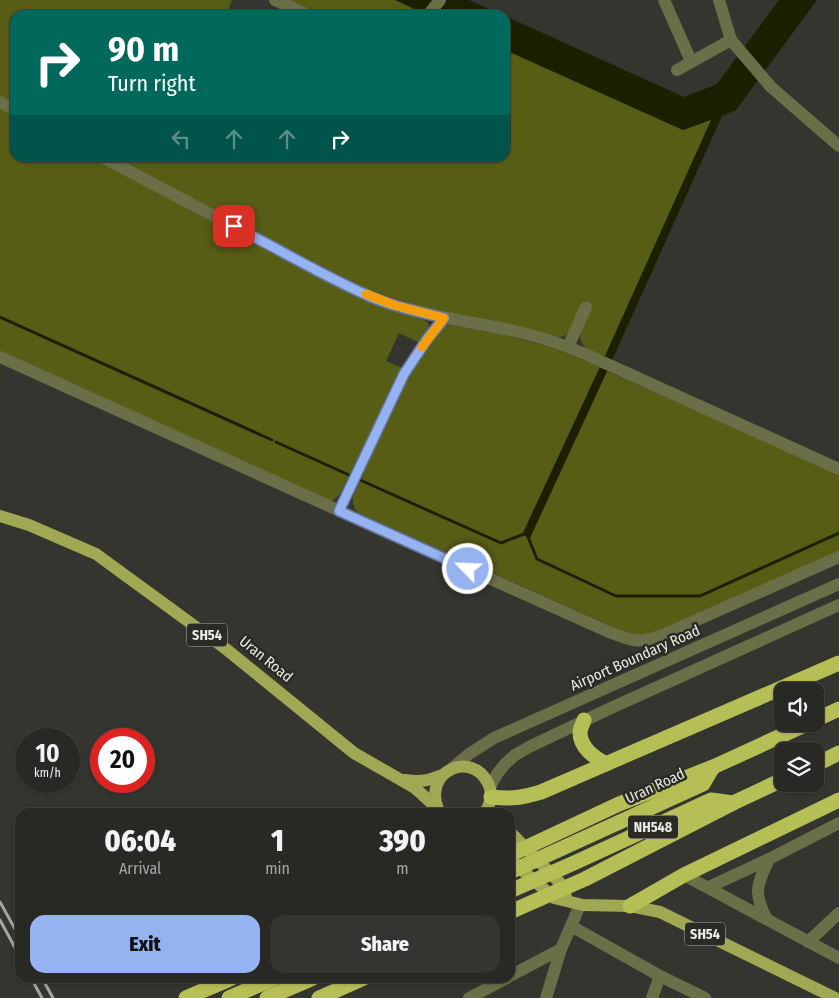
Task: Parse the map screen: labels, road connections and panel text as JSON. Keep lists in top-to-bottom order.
{
  "streets": {
    "highway": ["Uran Road", "NH548"],
    "main road": ["SH54"],
    "street": ["Airport Boundary Road"]
  },
  "crossings": [
    ["Airport Boundary Road", "Uran Road"],
    ["Uran Road", "NH548"]
  ],
  "page": {
    "turn": ["90 m", "Turn right"],
    "speed": "10 km/h",
    "limit": "20",
    "eta": [
      "06:04",
      "Arrival",
      "1",
      "min",
      "390",
      "m"
    ],
    "buttons": ["Exit", "Share"]
  }
}
